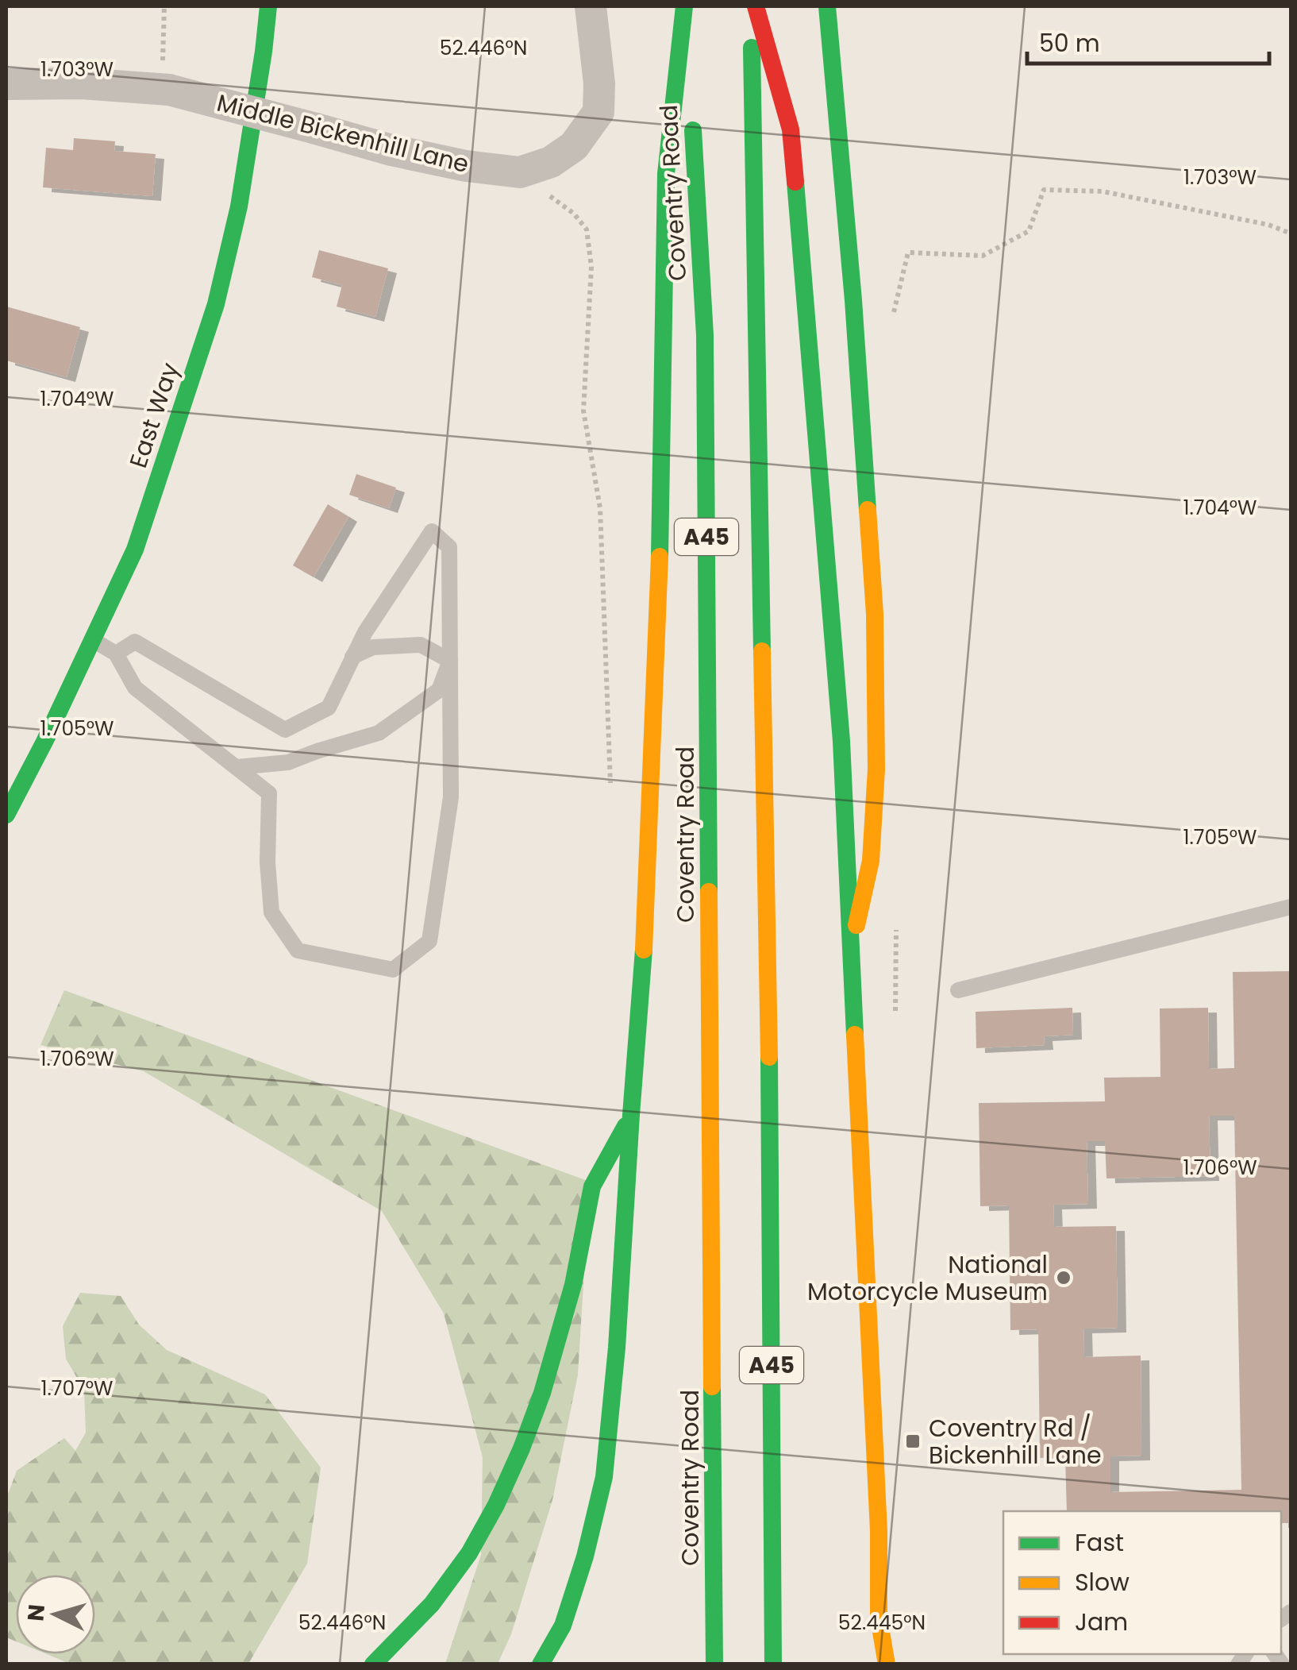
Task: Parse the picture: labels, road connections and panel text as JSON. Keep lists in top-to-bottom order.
{
  "streets": {
    "main road": ["Coventry Road", "East Way", "A45"],
    "street": ["Middle Bickenhill Lane"]
  },
  "places": {
    "other": ["National Motorcycle Museum"],
    "transit": ["Coventry Rd / Bickenhill Lane"]
  },
  "legend": ["Fast", "Slow", "Jam"],
  "scale_bar": "50 m",
  "north": "left",
  "coordinates": [
    "52.446°N",
    "1.703°W",
    "1.704°W",
    "1.705°W",
    "1.706°W",
    "1.707°W",
    "52.445°N"
  ]
}
